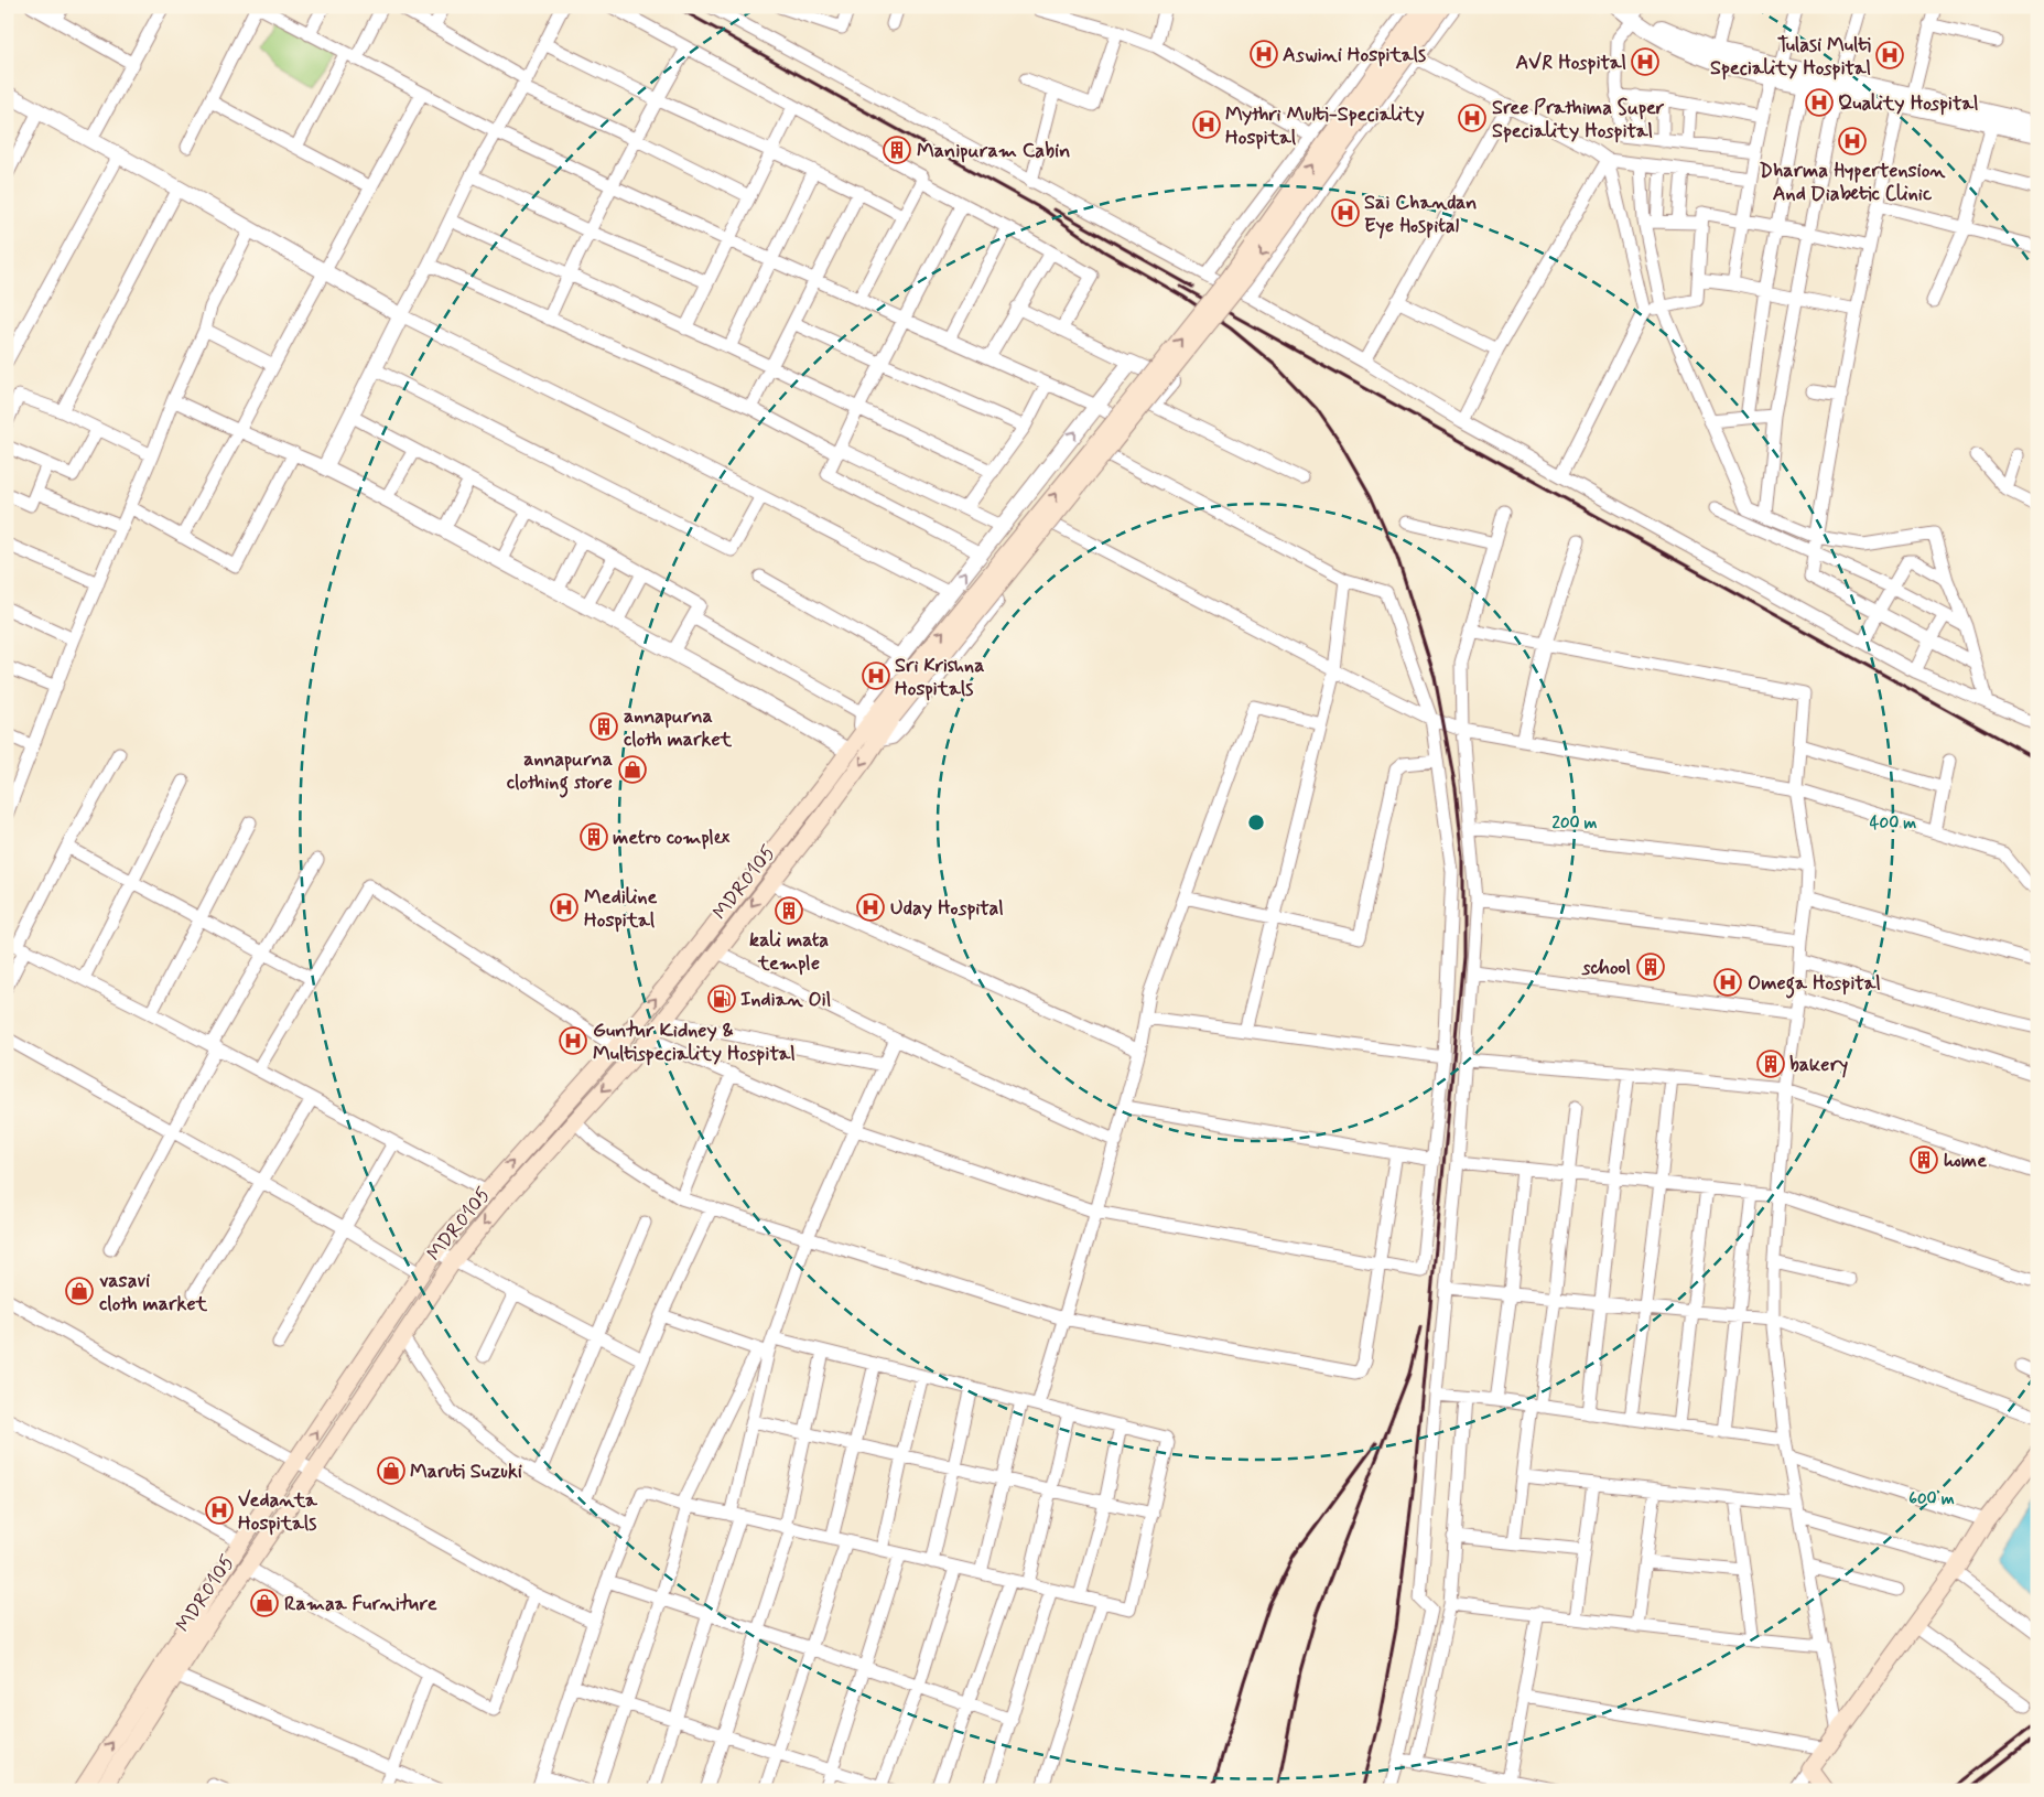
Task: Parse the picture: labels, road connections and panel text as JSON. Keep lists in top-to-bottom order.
{
  "streets": {
    "main road": ["MDR0105"]
  },
  "places": {
    "hospital": [
      "Aswini Hospitals",
      "Tulasi Multi Speciality Hospital",
      "AVR Hospital",
      "Quality Hospital",
      "Sree Prathima Super Speciality Hospital",
      "Mythri Multi-Speciality Hospital",
      "Dharma Hypertension And Diabetic Clinic",
      "Sai Chandan Eye Hospital",
      "Sri Krishna Hospitals",
      "Mediline Hospital",
      "Uday Hospital",
      "Omega Hospital",
      "Guntur Kidney & Multispeciality Hospital",
      "Vedanta Hospitals"
    ],
    "building": [
      "Manipuram Cabin",
      "annapurna cloth market",
      "metro complex",
      "kali mata temple",
      "school",
      "bakery",
      "home"
    ],
    "shop": [
      "annapurna clothing store",
      "vasavi cloth market",
      "Maruti Suzuki",
      "Ramaa Furniture"
    ],
    "fuel station": ["Indian Oil"]
  },
  "rings": ["200 m", "400 m", "600 m"]
}
